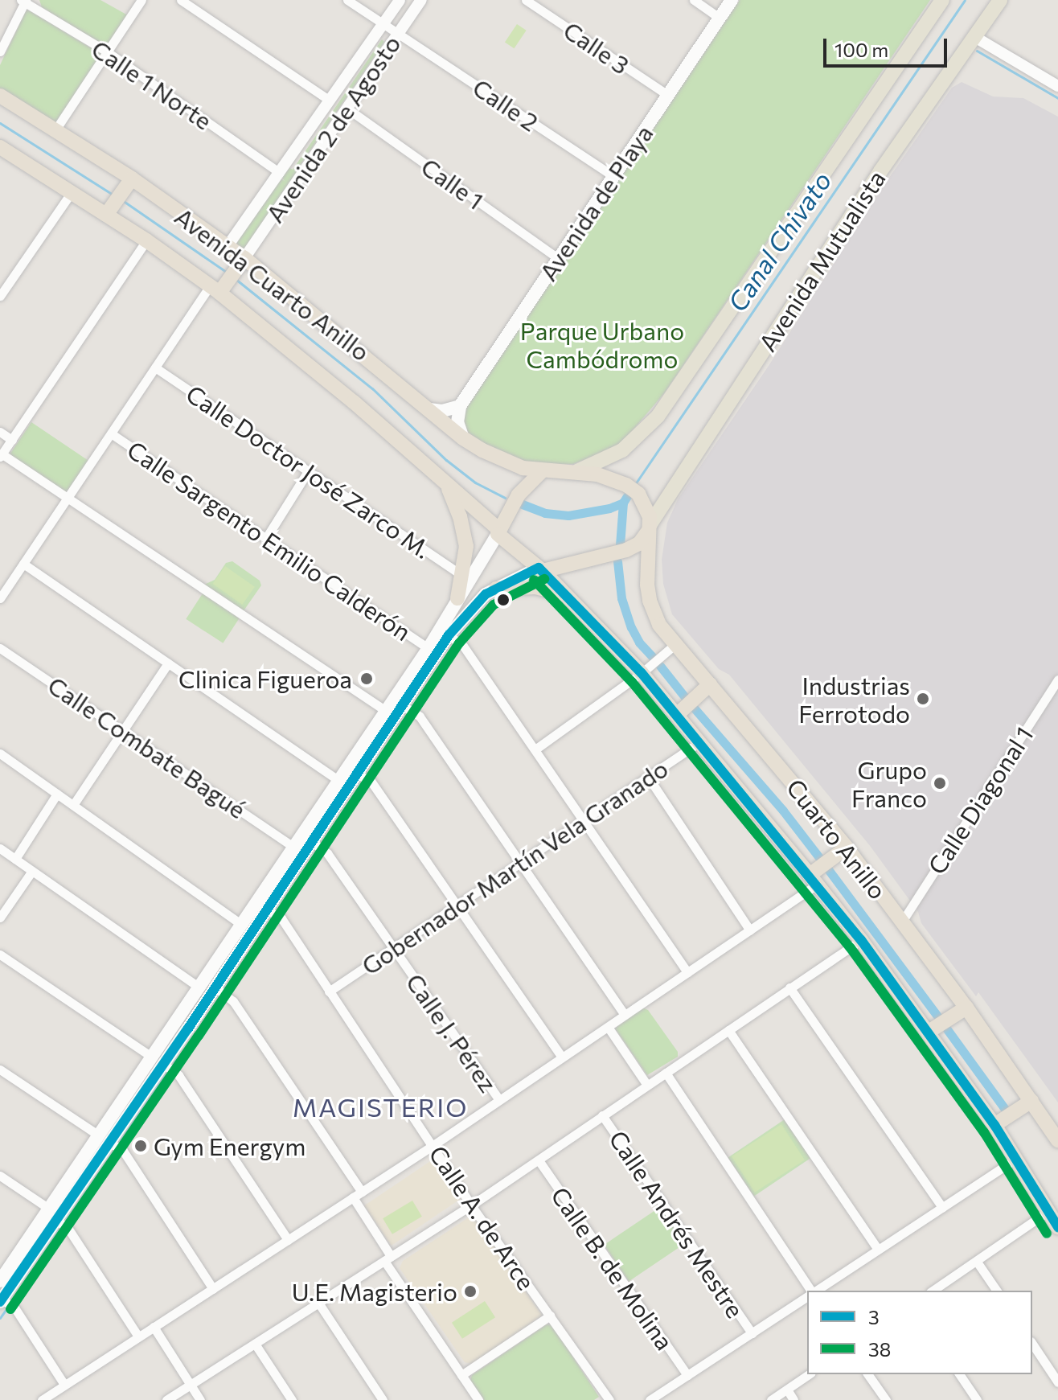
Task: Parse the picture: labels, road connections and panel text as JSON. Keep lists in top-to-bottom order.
{
  "streets": {
    "highway": ["Avenida Cuarto Anillo", "Cuarto Anillo"],
    "main road": ["Avenida de Playa", "Avenida Mutualista"],
    "street": [
      "Calle 3",
      "Calle 1 Norte",
      "Calle 2",
      "Avenida 2 de Agosto",
      "Calle 1",
      "Calle Doctor José Zarco M.",
      "Calle Sargento Emilio Calderón",
      "Calle Combate Bagué",
      "Calle Diagonal 1",
      "Gobernador Martín Vela Granado",
      "Calle J. Pérez",
      "Calle A. de Arce",
      "Calle Andrés Mestre",
      "Calle B. de Molina"
    ]
  },
  "crossings": [
    ["Calle 3", "Avenida de Playa"],
    ["Calle 1 Norte", "Avenida 2 de Agosto"],
    ["Calle 2", "Avenida 2 de Agosto"],
    ["Calle 2", "Avenida de Playa"],
    ["Avenida 2 de Agosto", "Calle 1"],
    ["Avenida 2 de Agosto", "Avenida Cuarto Anillo"],
    ["Calle 1", "Avenida de Playa"],
    ["Avenida Mutualista", "Avenida Cuarto Anillo"],
    ["Avenida Mutualista", "Cuarto Anillo"],
    ["Avenida Cuarto Anillo", "Cuarto Anillo"],
    ["Calle Diagonal 1", "Cuarto Anillo"],
    ["Cuarto Anillo", "Gobernador Martín Vela Granado"],
    ["Gobernador Martín Vela Granado", "Calle J. Pérez"],
    ["Gobernador Martín Vela Granado", "Calle A. de Arce"]
  ],
  "districts": ["MAGISTERIO"],
  "water": ["Canal Chivato"],
  "parks": ["Parque Urbano Cambódromo"],
  "places": [
    "Clinica Figueroa",
    "Industrias Ferrotodo",
    "Grupo Franco",
    "Gym Energym",
    "U.E. Magisterio"
  ],
  "lines": ["transit line 3", "transit line 38"],
  "legend": ["3", "38"],
  "scale_bar": "100 m"
}
